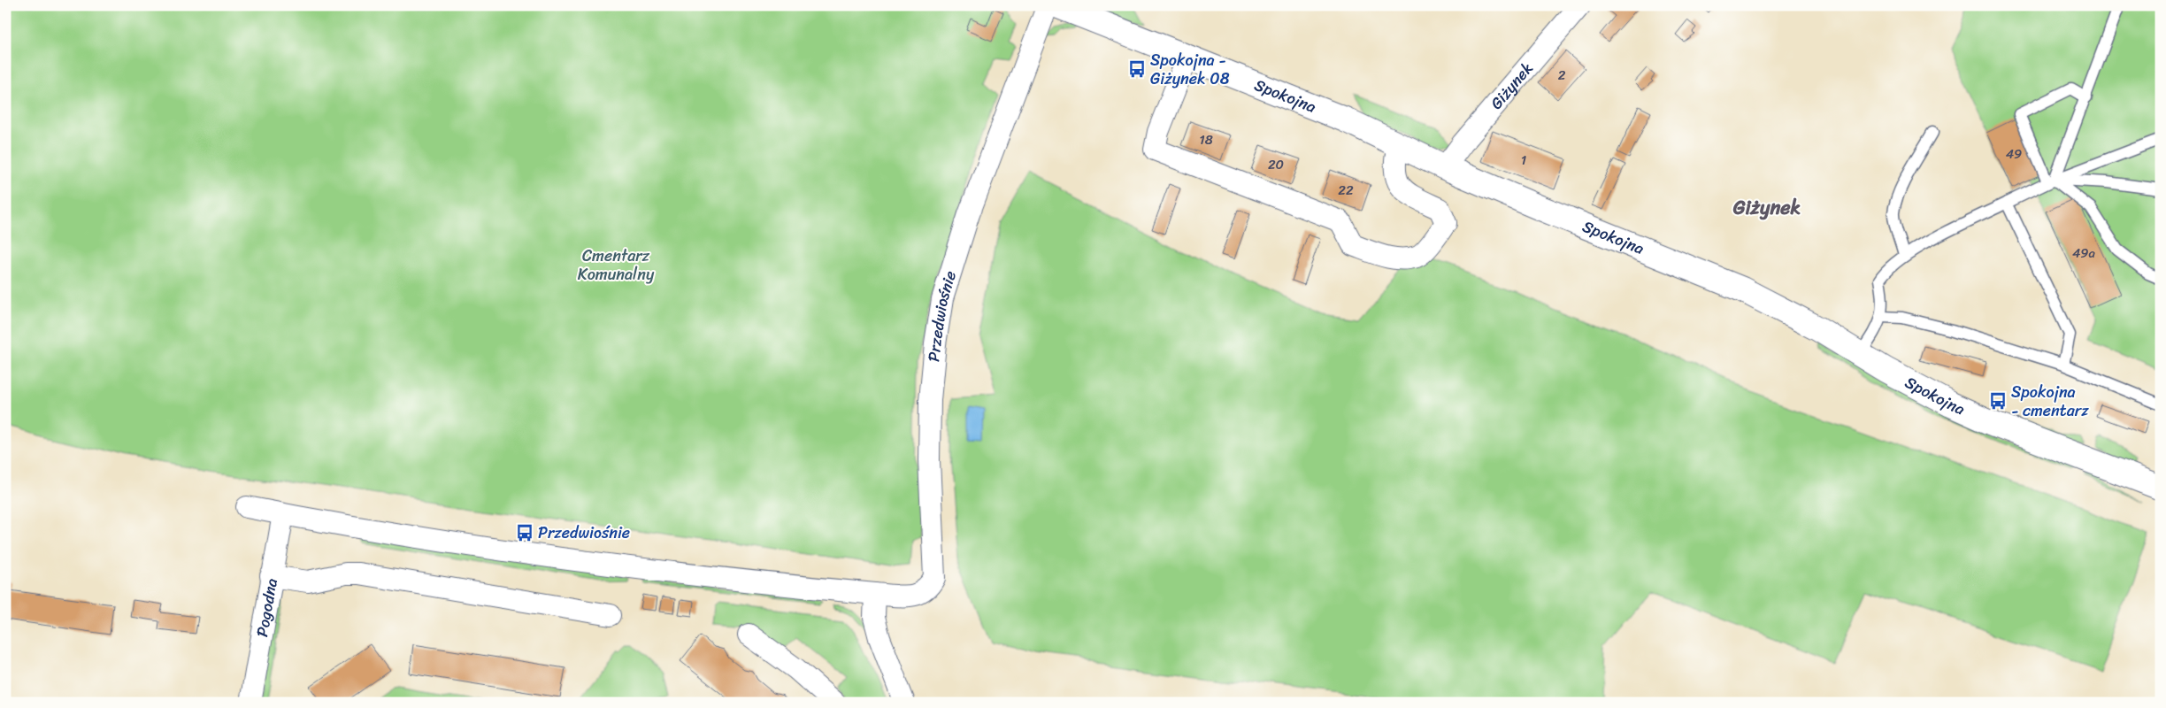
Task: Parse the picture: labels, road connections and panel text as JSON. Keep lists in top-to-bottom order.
{
  "streets": {
    "street": [
      "Giżynek",
      "Spokojna",
      "Przedwiośnie",
      "Pogodna"
    ]
  },
  "crossings": [
    ["Giżynek", "Spokojna"],
    ["Przedwiośnie", "Pogodna"]
  ],
  "districts": ["Giżynek"],
  "parks": ["Cmentarz Komunalny"],
  "places": {
    "bus stop": ["Spokojna - Giżynek 08", "Spokojna - cmentarz", "Przedwiośnie"]
  },
  "house_numbers": [
    "2",
    "18",
    "49",
    "1",
    "20",
    "22",
    "49a"
  ]
}
